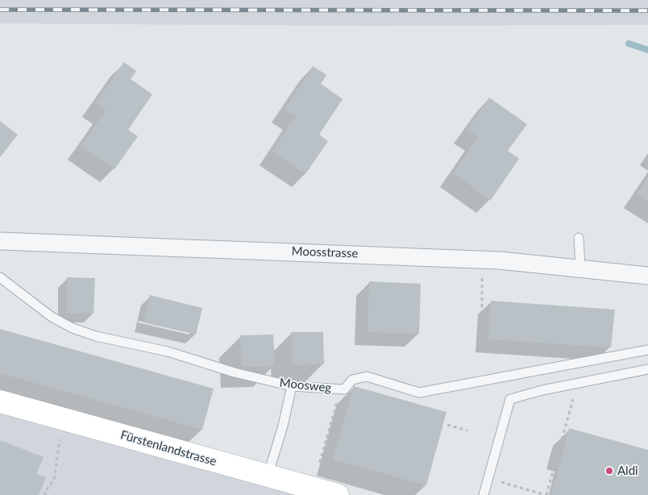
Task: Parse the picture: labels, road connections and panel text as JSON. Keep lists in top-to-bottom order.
{
  "streets": {
    "main road": ["Fürstenlandstrasse"],
    "street": ["Moosstrasse"],
    "lane": ["Moosweg"]
  },
  "places": ["Aldi"]
}
